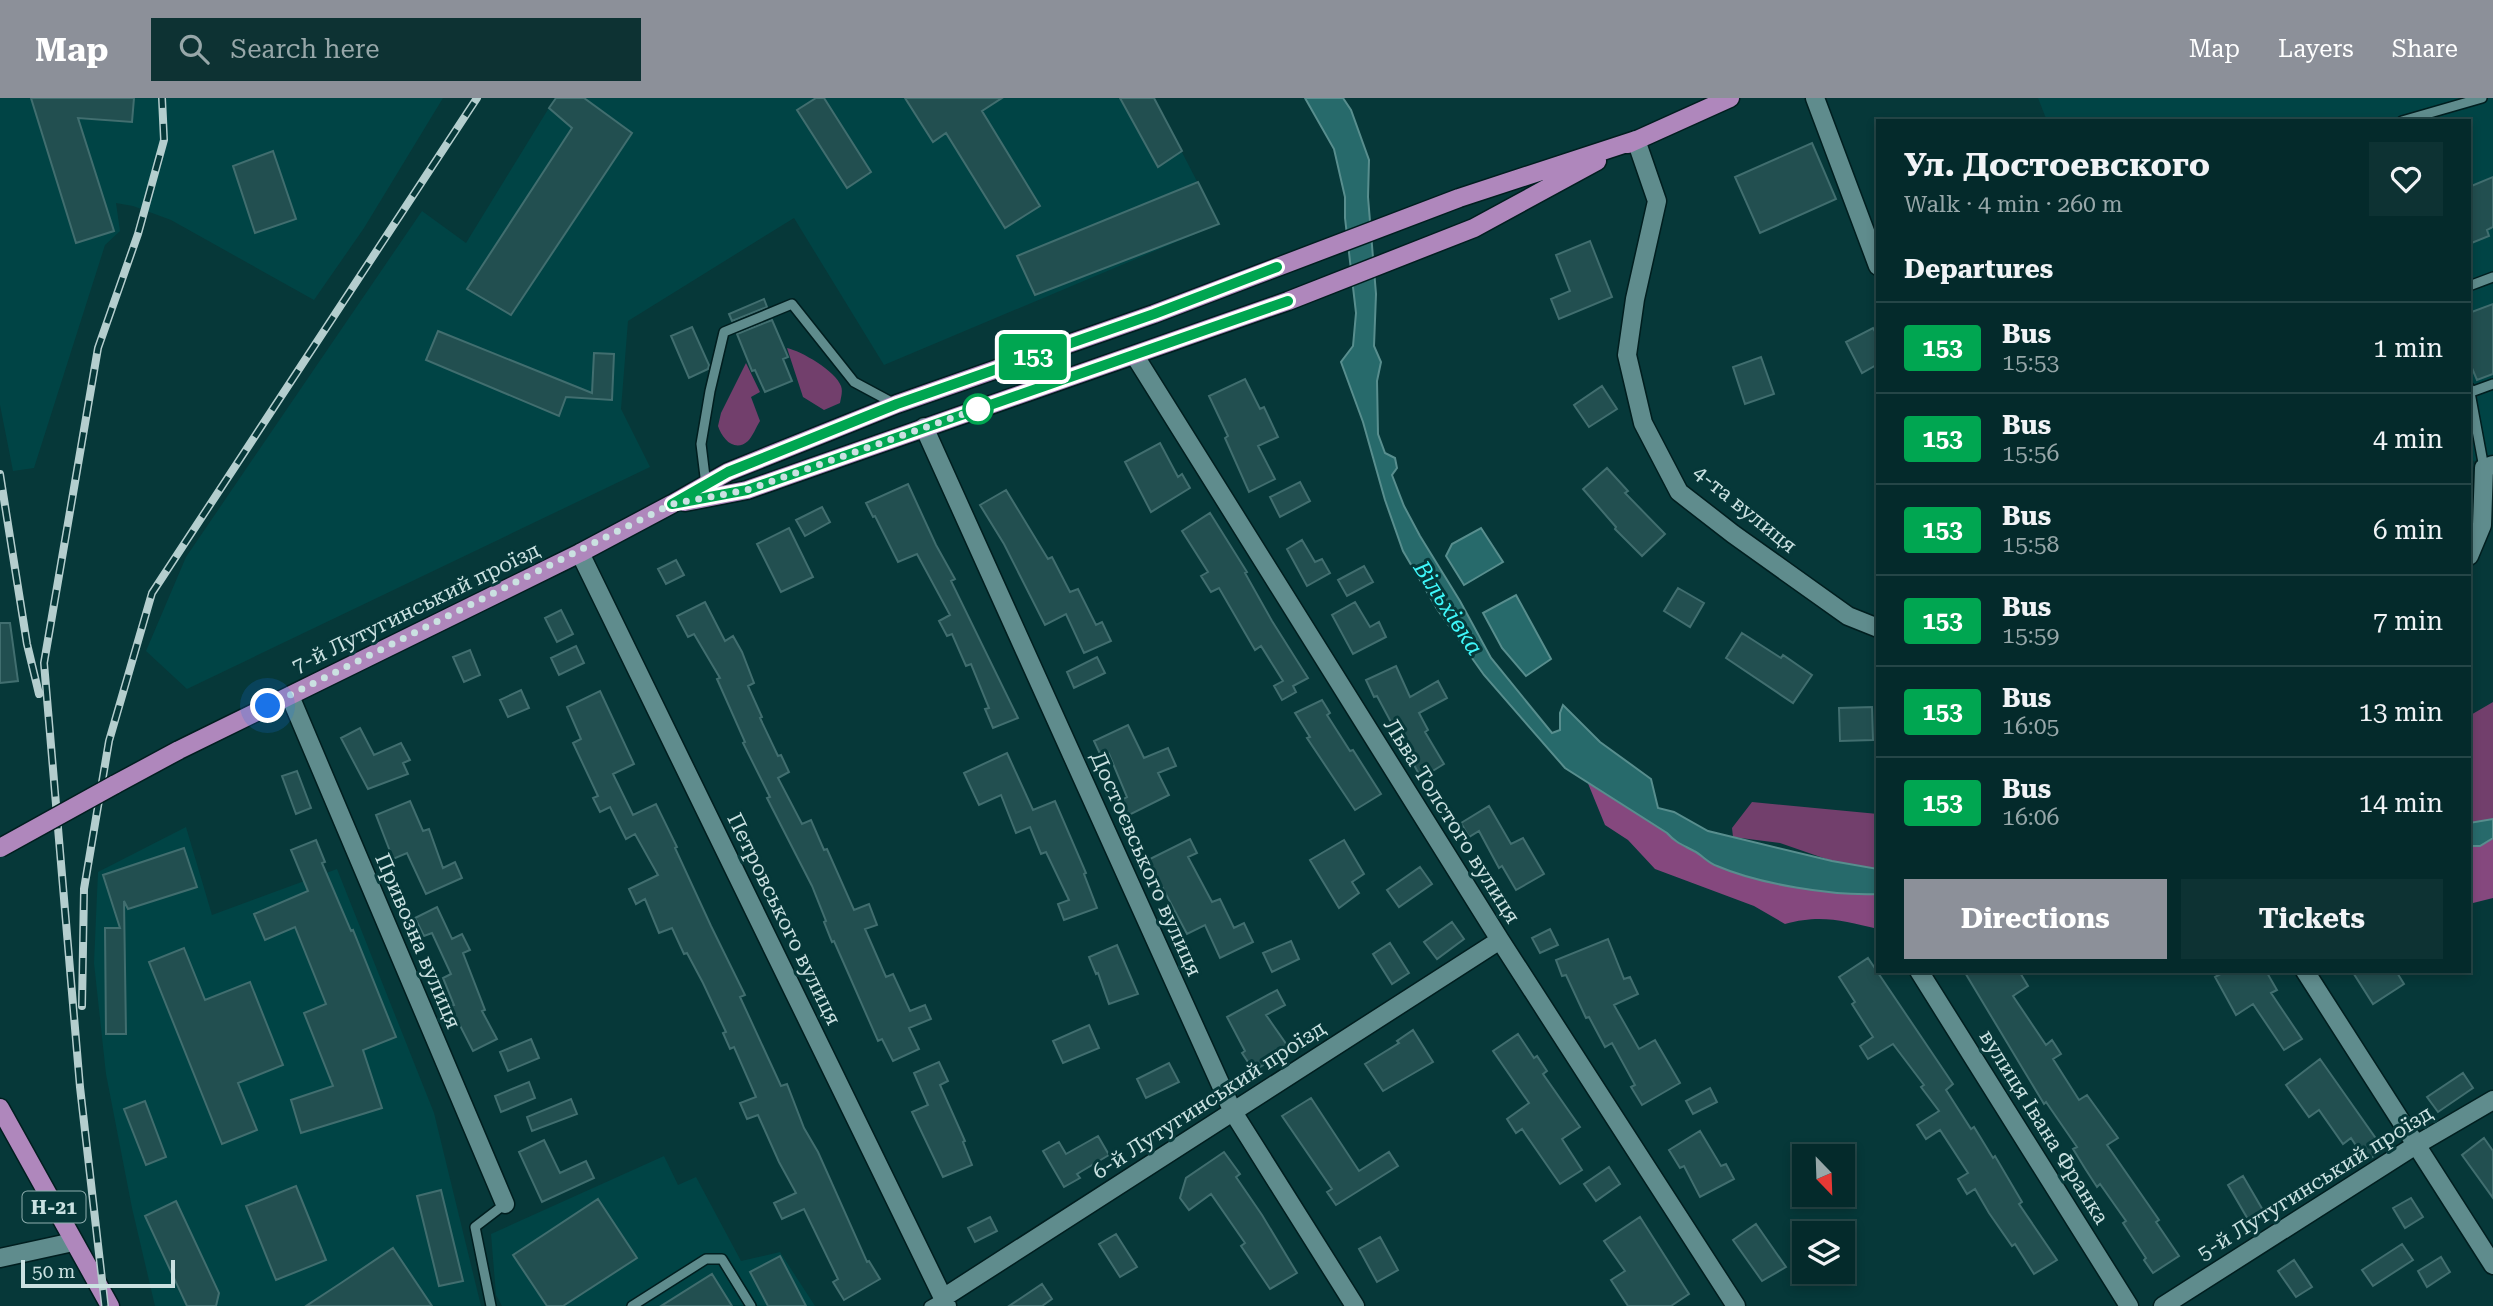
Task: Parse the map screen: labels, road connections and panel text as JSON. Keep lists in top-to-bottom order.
{
  "streets": {
    "main road": ["7-й Лутугинський проїзд", "Н-21"],
    "street": [
      "4-та вулиця",
      "Льва Толстого вулиця",
      "Достоєвського вулиця",
      "Петровського вулиця",
      "Привозна вулиця",
      "6-й Лутугинський проїзд",
      "вулиця Івана Франка",
      "5-й Лутугинський проїзд"
    ]
  },
  "crossings": [
    ["4-та вулиця", "7-й Лутугинський проїзд"],
    ["7-й Лутугинський проїзд", "Льва Толстого вулиця"],
    ["7-й Лутугинський проїзд", "Достоєвського вулиця"],
    ["7-й Лутугинський проїзд", "Петровського вулиця"],
    ["7-й Лутугинський проїзд", "Привозна вулиця"],
    ["Льва Толстого вулиця", "6-й Лутугинський проїзд"],
    ["Достоєвського вулиця", "6-й Лутугинський проїзд"],
    ["Петровського вулиця", "6-й Лутугинський проїзд"]
  ],
  "water": ["Вільхівка"],
  "lines": ["bus line 153"],
  "scale_bar": "50 m",
  "north": "bottom right",
  "page": {
    "header": "Map",
    "search": "Search here",
    "nav": ["Map", "Layers", "Share"],
    "on_map": "153",
    "heading": [
      ["Ул. Достоевского", "Walk · 4 min · 260 m"],
      "Departures"
    ],
    "list": [
      {
        "mark": "153",
        "name": "Bus",
        "note": "15:53",
        "value": "1 min"
      },
      {
        "mark": "153",
        "name": "Bus",
        "note": "15:56",
        "value": "4 min"
      },
      {
        "mark": "153",
        "name": "Bus",
        "note": "15:58",
        "value": "6 min"
      },
      {
        "mark": "153",
        "name": "Bus",
        "note": "15:59",
        "value": "7 min"
      },
      {
        "mark": "153",
        "name": "Bus",
        "note": "16:05",
        "value": "13 min"
      },
      {
        "mark": "153",
        "name": "Bus",
        "note": "16:06",
        "value": "14 min"
      }
    ],
    "buttons": ["Directions", "Tickets"],
    "scale": "50 m"
  }
}
